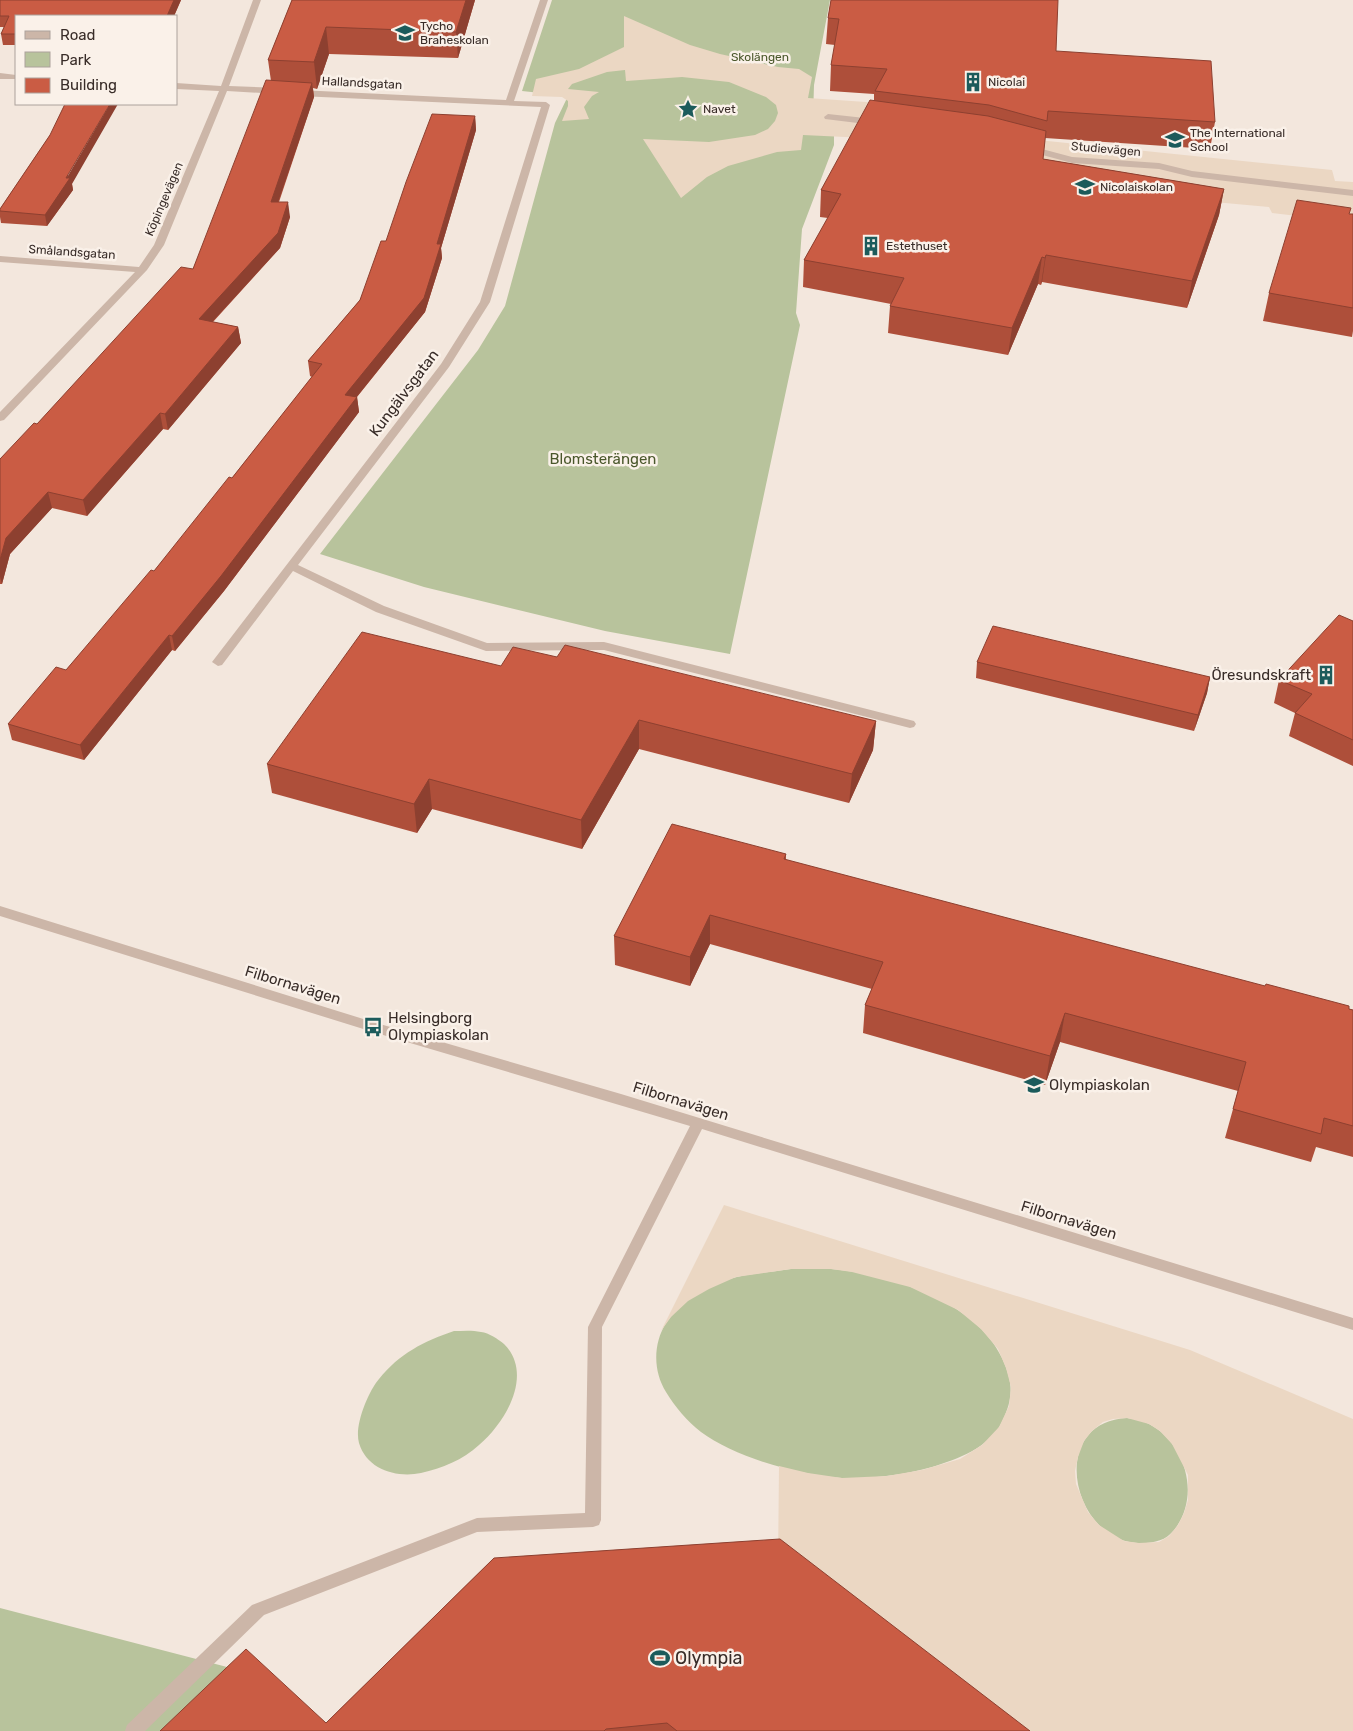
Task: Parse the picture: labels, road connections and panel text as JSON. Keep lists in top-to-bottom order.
{
  "streets": {
    "street": [
      "Hallandsgatan",
      "Studievägen",
      "Köpingevägen",
      "Smålandsgatan",
      "Kungälvsgatan",
      "Filbornavägen"
    ]
  },
  "crossings": [
    ["Hallandsgatan", "Köpingevägen"],
    ["Hallandsgatan", "Kungälvsgatan"],
    ["Köpingevägen", "Smålandsgatan"]
  ],
  "parks": ["Skolängen", "Blomsterängen"],
  "places": {
    "school or university": [
      "Tycho Braheskolan",
      "The International School",
      "Nicolaiskolan",
      "Olympiaskolan"
    ],
    "building": ["Nicolai", "Estethuset", "Öresundskraft"],
    "place": ["Navet"],
    "bus stop": ["Helsingborg Olympiaskolan"],
    "sports": ["Olympia"]
  },
  "legend": ["Road", "Park", "Building"]
}
